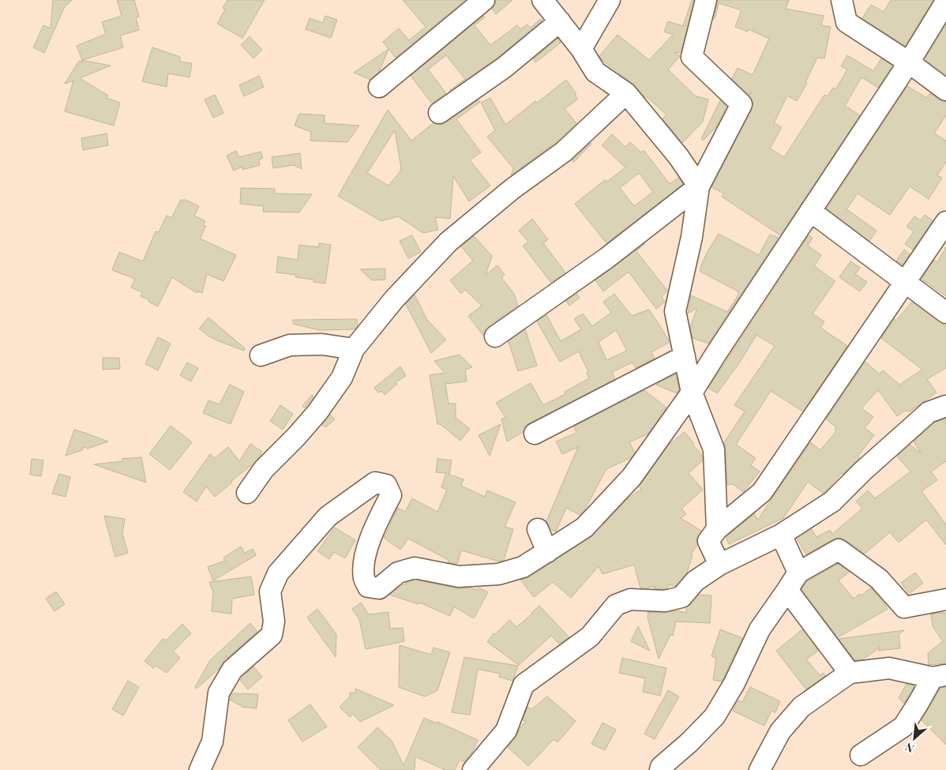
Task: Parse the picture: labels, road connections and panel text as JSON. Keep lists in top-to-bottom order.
{
  "north": "bottom left"
}
